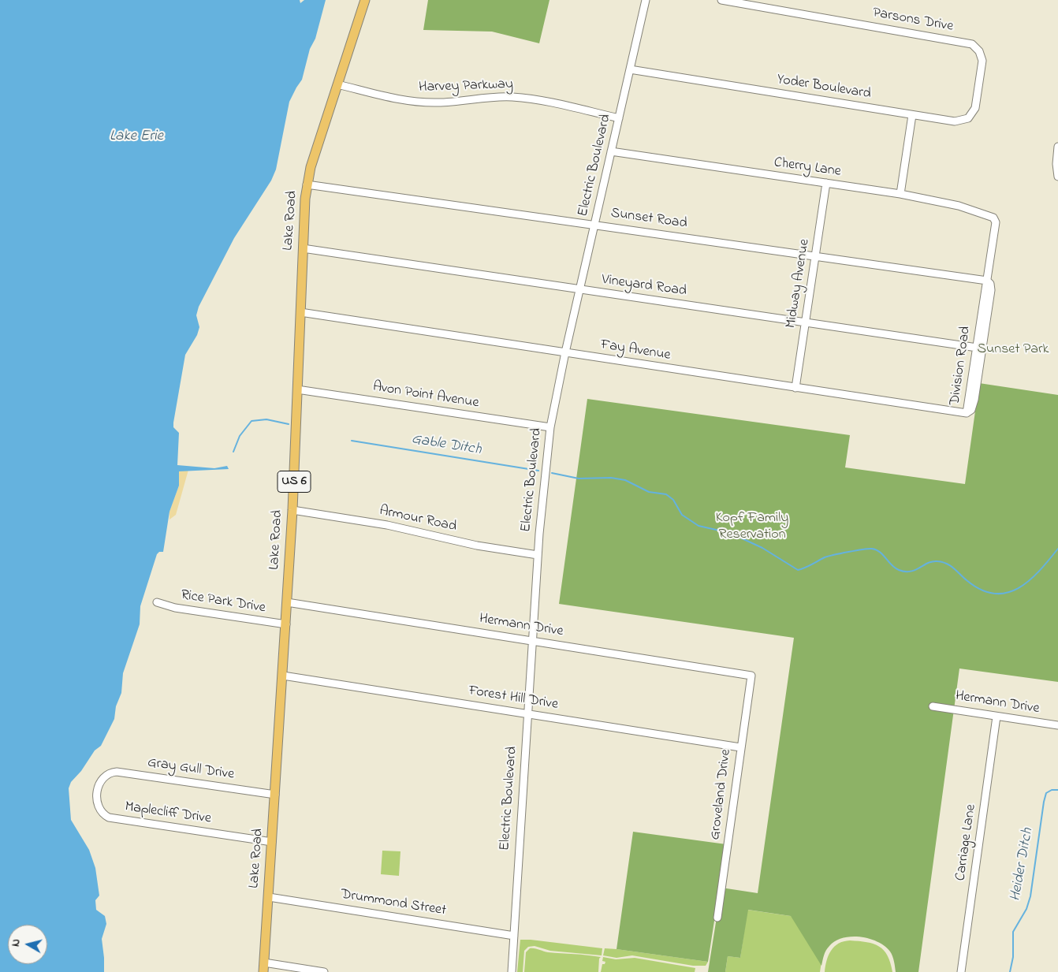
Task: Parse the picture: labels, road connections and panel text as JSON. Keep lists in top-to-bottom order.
{
  "streets": {
    "main road": ["Lake Road", "US 6"],
    "street": [
      "Parsons Drive",
      "Harvey Parkway",
      "Yoder Boulevard",
      "Electric Boulevard",
      "Cherry Lane",
      "Sunset Road",
      "Midway Avenue",
      "Vineyard Road",
      "Fay Avenue",
      "Division Road",
      "Avon Point Avenue",
      "Armour Road",
      "Rice Park Drive",
      "Hermann Drive",
      "Forest Hill Drive",
      "Gray Gull Drive",
      "Groveland Drive",
      "Maplecliff Drive",
      "Carriage Lane",
      "Drummond Street"
    ]
  },
  "crossings": [
    ["Parsons Drive", "Yoder Boulevard"],
    ["Harvey Parkway", "Electric Boulevard"],
    ["Harvey Parkway", "Lake Road"],
    ["Yoder Boulevard", "Electric Boulevard"],
    ["Electric Boulevard", "Cherry Lane"],
    ["Electric Boulevard", "Sunset Road"],
    ["Electric Boulevard", "Vineyard Road"],
    ["Electric Boulevard", "Fay Avenue"],
    ["Electric Boulevard", "Avon Point Avenue"],
    ["Electric Boulevard", "Armour Road"],
    ["Electric Boulevard", "Hermann Drive"],
    ["Electric Boulevard", "Forest Hill Drive"],
    ["Electric Boulevard", "Drummond Street"],
    ["Cherry Lane", "Midway Avenue"],
    ["Cherry Lane", "Division Road"],
    ["Sunset Road", "Lake Road"],
    ["Sunset Road", "Midway Avenue"],
    ["Sunset Road", "Division Road"],
    ["Lake Road", "Vineyard Road"],
    ["Lake Road", "Fay Avenue"],
    ["Lake Road", "Avon Point Avenue"],
    ["Lake Road", "Armour Road"],
    ["Lake Road", "Rice Park Drive"],
    ["Lake Road", "Hermann Drive"],
    ["Lake Road", "Forest Hill Drive"],
    ["Lake Road", "Gray Gull Drive"],
    ["Lake Road", "Maplecliff Drive"],
    ["Lake Road", "Drummond Street"],
    ["Midway Avenue", "Vineyard Road"],
    ["Midway Avenue", "Fay Avenue"],
    ["Vineyard Road", "Division Road"],
    ["Fay Avenue", "Division Road"],
    ["Hermann Drive", "Groveland Drive"],
    ["Hermann Drive", "Carriage Lane"],
    ["Forest Hill Drive", "Groveland Drive"],
    ["Gray Gull Drive", "Maplecliff Drive"]
  ],
  "water": ["Lake Erie", "Gable Ditch", "Heider Ditch"],
  "parks": ["Sunset Park", "Kopf Family Reservation"],
  "north": "left"
}
